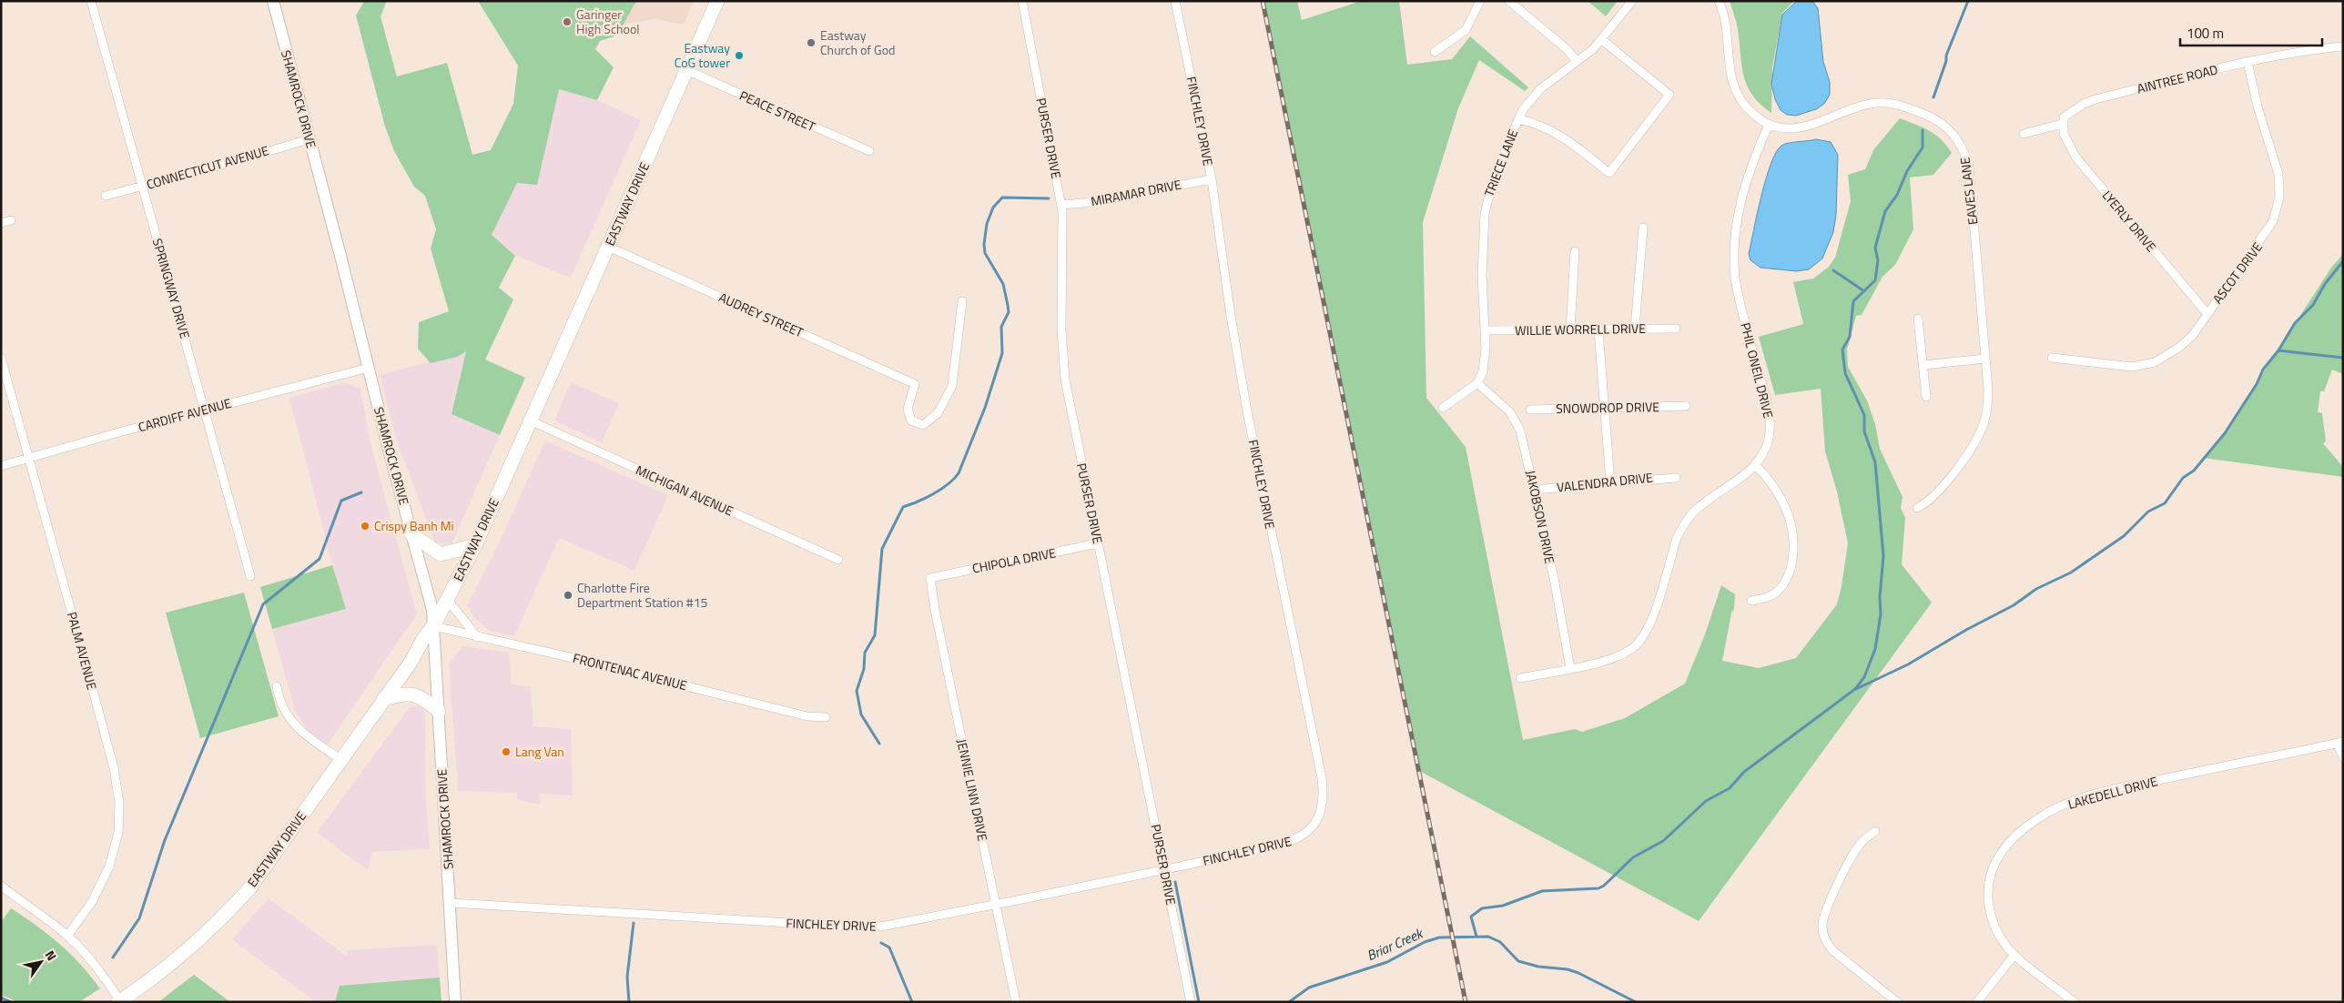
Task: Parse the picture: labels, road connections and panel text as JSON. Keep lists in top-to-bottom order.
{
  "streets": {
    "main road": ["EASTWAY DRIVE"],
    "street": [
      "AINTREE ROAD",
      "SHAMROCK DRIVE",
      "PEACE STREET",
      "FINCHLEY DRIVE",
      "PURSER DRIVE",
      "TRIECE LANE",
      "CONNECTICUT AVENUE",
      "EAVES LANE",
      "MIRAMAR DRIVE",
      "LYERLY DRIVE",
      "ASCOT DRIVE",
      "SPRINGWAY DRIVE",
      "AUDREY STREET",
      "WILLIE WORRELL DRIVE",
      "PHIL ONEIL DRIVE",
      "SNOWDROP DRIVE",
      "CARDIFF AVENUE",
      "VALENDRA DRIVE",
      "MICHIGAN AVENUE",
      "JAKOBSON DRIVE",
      "CHIPOLA DRIVE",
      "PALM AVENUE",
      "FRONTENAC AVENUE",
      "JENNIE LINN DRIVE",
      "LAKEDELL DRIVE"
    ]
  },
  "crossings": [
    ["AINTREE ROAD", "LYERLY DRIVE"],
    ["AINTREE ROAD", "ASCOT DRIVE"],
    ["SHAMROCK DRIVE", "FINCHLEY DRIVE"],
    ["SHAMROCK DRIVE", "CONNECTICUT AVENUE"],
    ["SHAMROCK DRIVE", "EASTWAY DRIVE"],
    ["SHAMROCK DRIVE", "CARDIFF AVENUE"],
    ["SHAMROCK DRIVE", "FRONTENAC AVENUE"],
    ["PEACE STREET", "EASTWAY DRIVE"],
    ["FINCHLEY DRIVE", "PURSER DRIVE"],
    ["FINCHLEY DRIVE", "MIRAMAR DRIVE"],
    ["FINCHLEY DRIVE", "JENNIE LINN DRIVE"],
    ["PURSER DRIVE", "MIRAMAR DRIVE"],
    ["PURSER DRIVE", "CHIPOLA DRIVE"],
    ["TRIECE LANE", "WILLIE WORRELL DRIVE"],
    ["TRIECE LANE", "JAKOBSON DRIVE"],
    ["CONNECTICUT AVENUE", "SPRINGWAY DRIVE"],
    ["EAVES LANE", "PHIL ONEIL DRIVE"],
    ["EASTWAY DRIVE", "AUDREY STREET"],
    ["EASTWAY DRIVE", "MICHIGAN AVENUE"],
    ["EASTWAY DRIVE", "FRONTENAC AVENUE"],
    ["LYERLY DRIVE", "ASCOT DRIVE"],
    ["SPRINGWAY DRIVE", "CARDIFF AVENUE"],
    ["PHIL ONEIL DRIVE", "JAKOBSON DRIVE"],
    ["CARDIFF AVENUE", "PALM AVENUE"],
    ["VALENDRA DRIVE", "JAKOBSON DRIVE"],
    ["CHIPOLA DRIVE", "JENNIE LINN DRIVE"]
  ],
  "water": ["Briar Creek"],
  "places": [
    "Garinger High School",
    "Eastway Church of God",
    "Eastway CoG tower",
    "Crispy Banh Mi",
    "Charlotte Fire Department Station #15",
    "Lang Van"
  ],
  "scale_bar": "100 m",
  "north": "top right"
}
